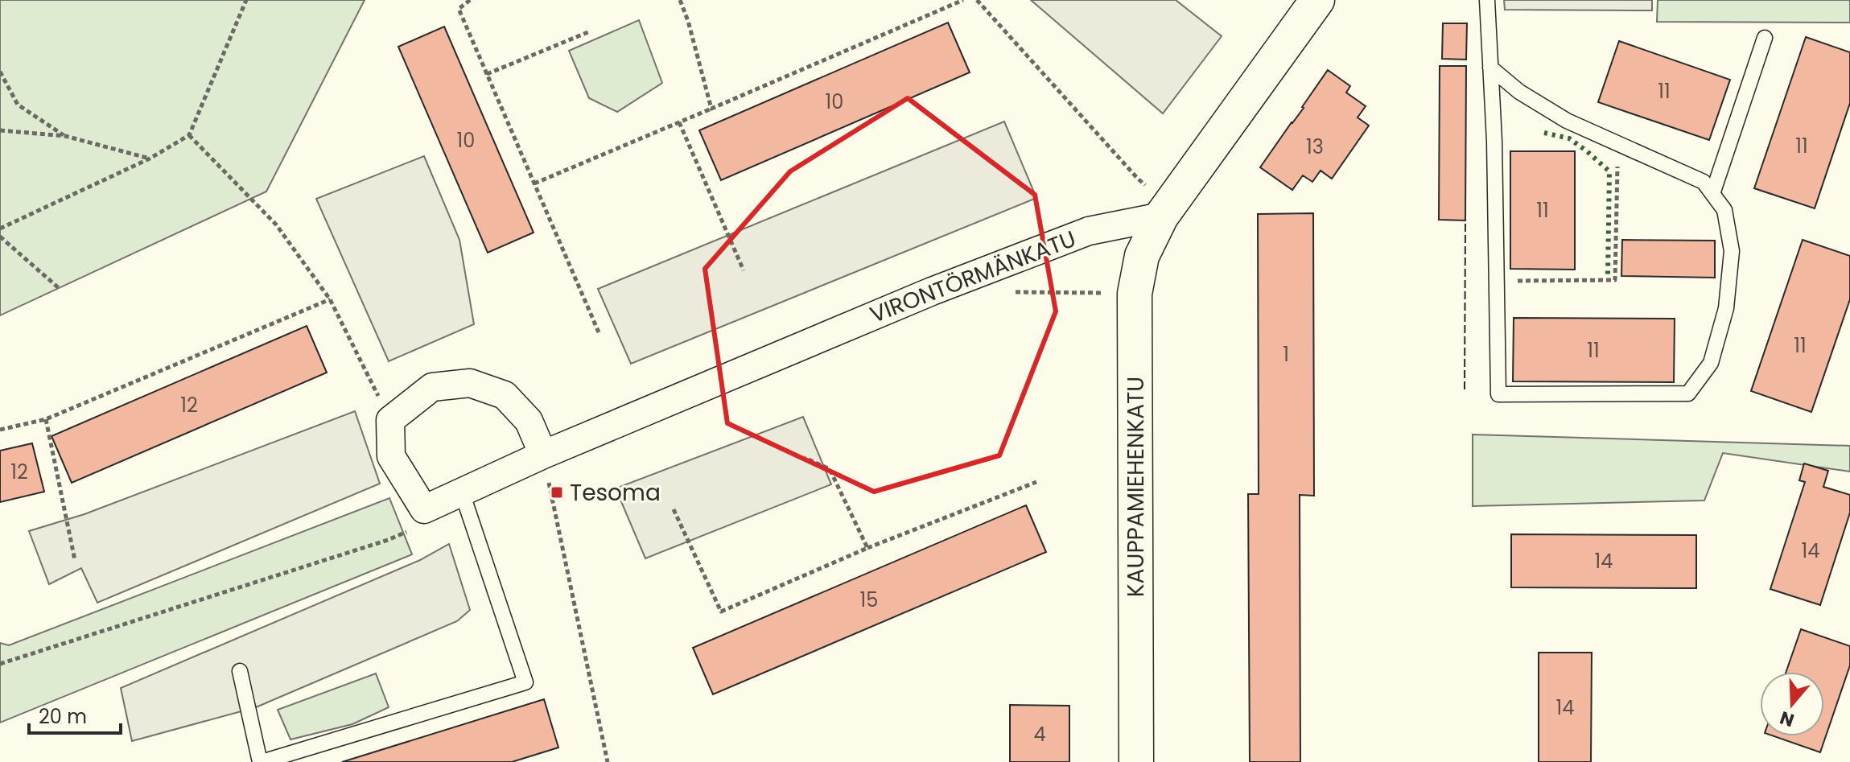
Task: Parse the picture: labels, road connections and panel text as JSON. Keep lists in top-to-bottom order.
{
  "streets": {
    "street": ["VIRONTÖRMÄNKATU", "KAUPPAMIEHENKATU"]
  },
  "crossings": [
    ["VIRONTÖRMÄNKATU", "KAUPPAMIEHENKATU"]
  ],
  "places": {
    "transit": ["Tesoma"]
  },
  "house_numbers": [
    "11",
    "10",
    "10",
    "11",
    "13",
    "11",
    "11",
    "11",
    "1",
    "12",
    "12",
    "14",
    "14",
    "15",
    "14",
    "4"
  ],
  "scale_bar": "20 m",
  "north": "bottom"
}
